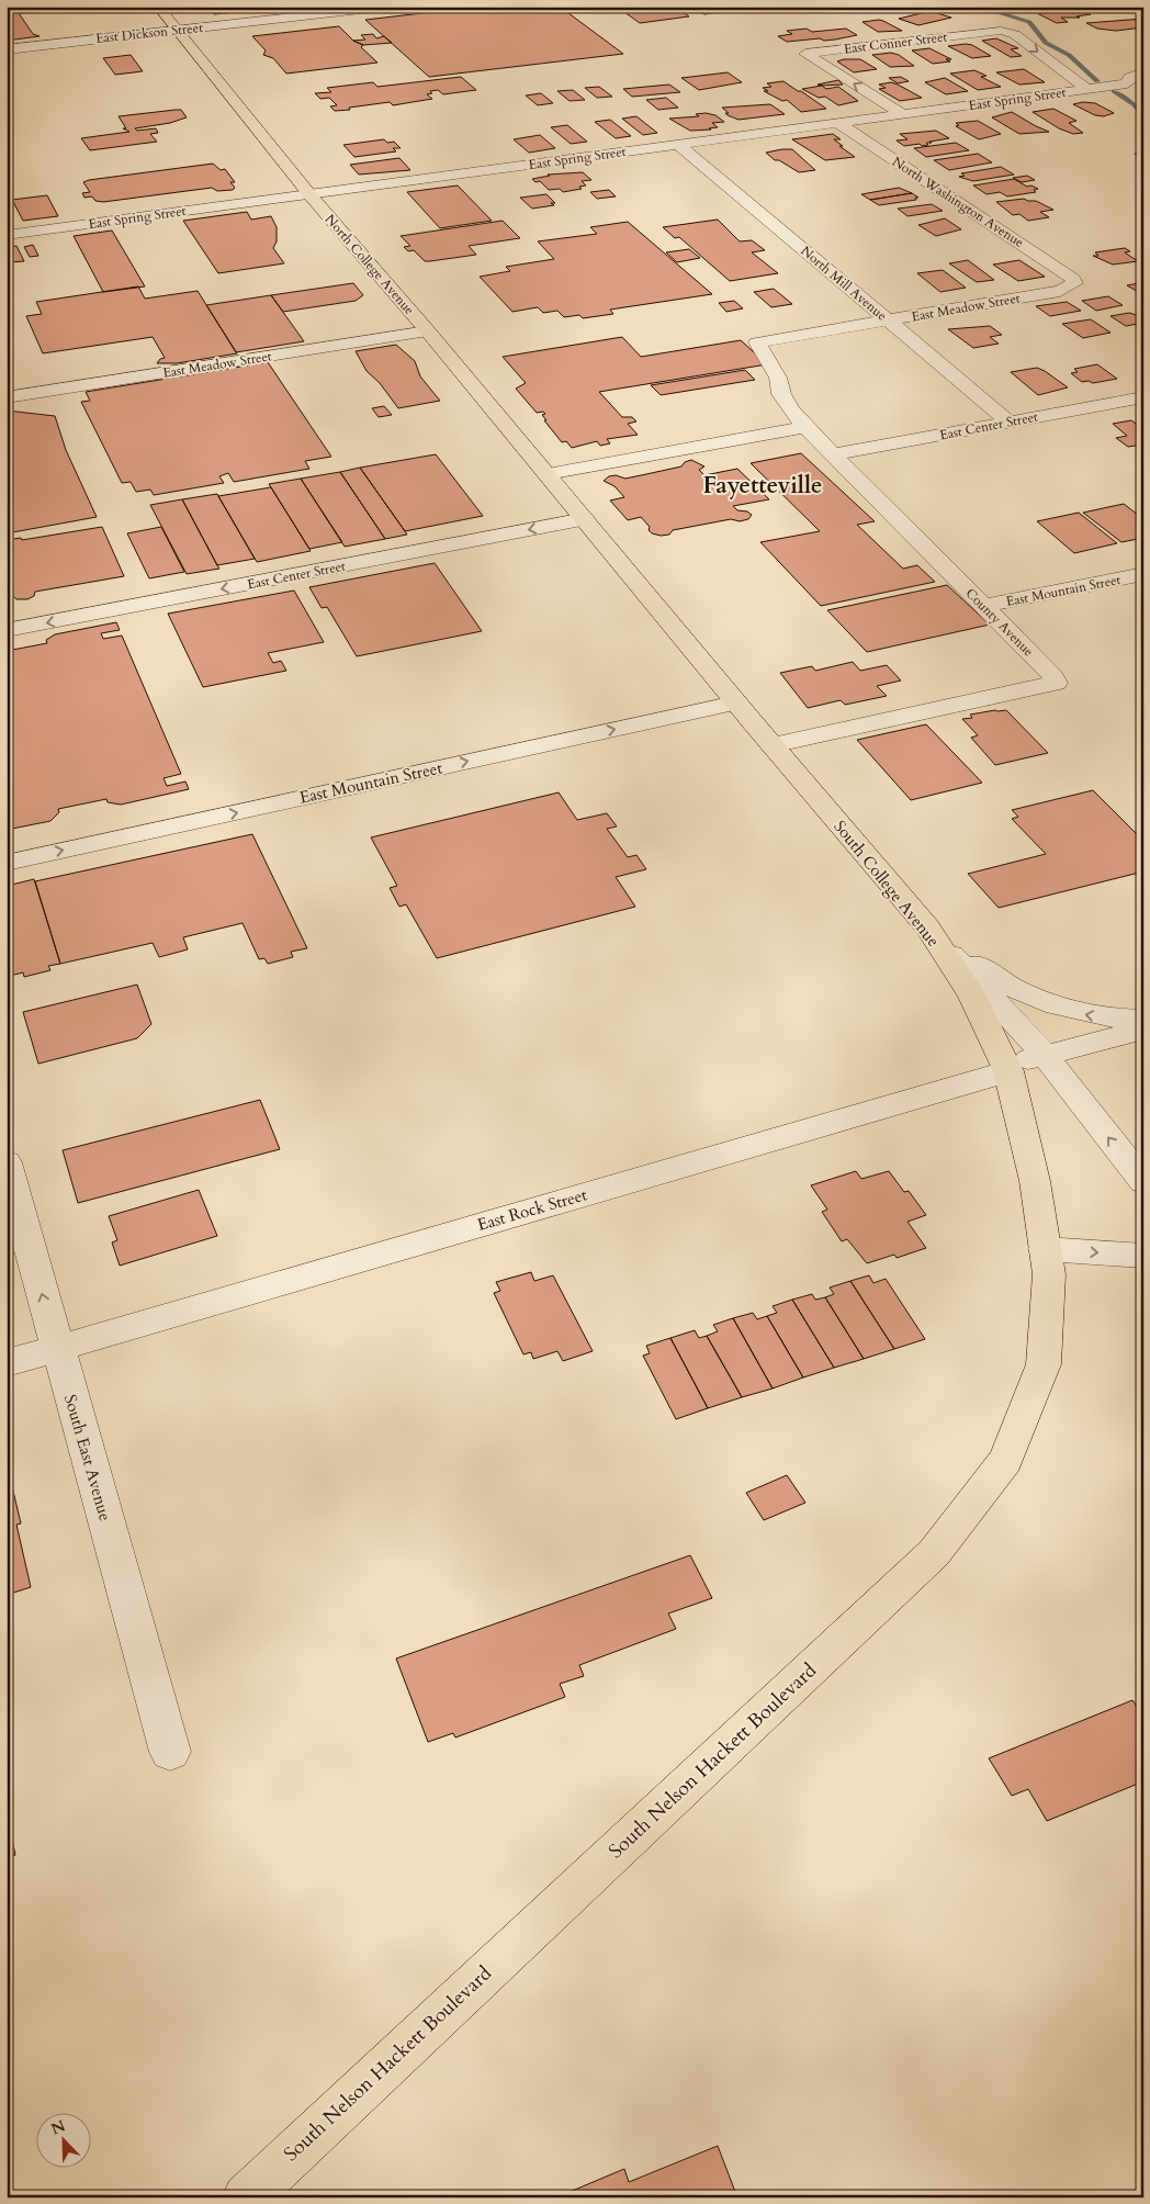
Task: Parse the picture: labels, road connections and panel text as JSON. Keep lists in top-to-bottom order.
{
  "streets": {
    "main road": ["North College Avenue", "South College Avenue", "South Nelson Hackett Boulevard"],
    "street": [
      "East Dickson Street",
      "East Conner Street",
      "East Spring Street",
      "North Washington Avenue",
      "North Mill Avenue",
      "East Meadow Street",
      "East Center Street",
      "East Mountain Street",
      "County Avenue",
      "East Rock Street",
      "South East Avenue"
    ]
  },
  "crossings": [
    ["East Dickson Street", "North College Avenue"],
    ["East Conner Street", "East Spring Street"],
    ["East Spring Street", "North Washington Avenue"],
    ["East Spring Street", "North College Avenue"],
    ["East Spring Street", "North Mill Avenue"],
    ["North Washington Avenue", "East Meadow Street"],
    ["North College Avenue", "East Meadow Street"],
    ["North College Avenue", "East Center Street"],
    ["North College Avenue", "South College Avenue"],
    ["North Mill Avenue", "East Meadow Street"],
    ["North Mill Avenue", "East Center Street"],
    ["East Meadow Street", "County Avenue"],
    ["East Center Street", "County Avenue"],
    ["East Center Street", "South College Avenue"],
    ["East Mountain Street", "County Avenue"],
    ["East Mountain Street", "South College Avenue"],
    ["County Avenue", "South College Avenue"],
    ["South College Avenue", "East Rock Street"],
    ["South College Avenue", "South Nelson Hackett Boulevard"],
    ["East Rock Street", "South East Avenue"]
  ],
  "one_way": ["East Center Street", "East Mountain Street"],
  "districts": ["Fayetteville"],
  "north": "top left"
}
